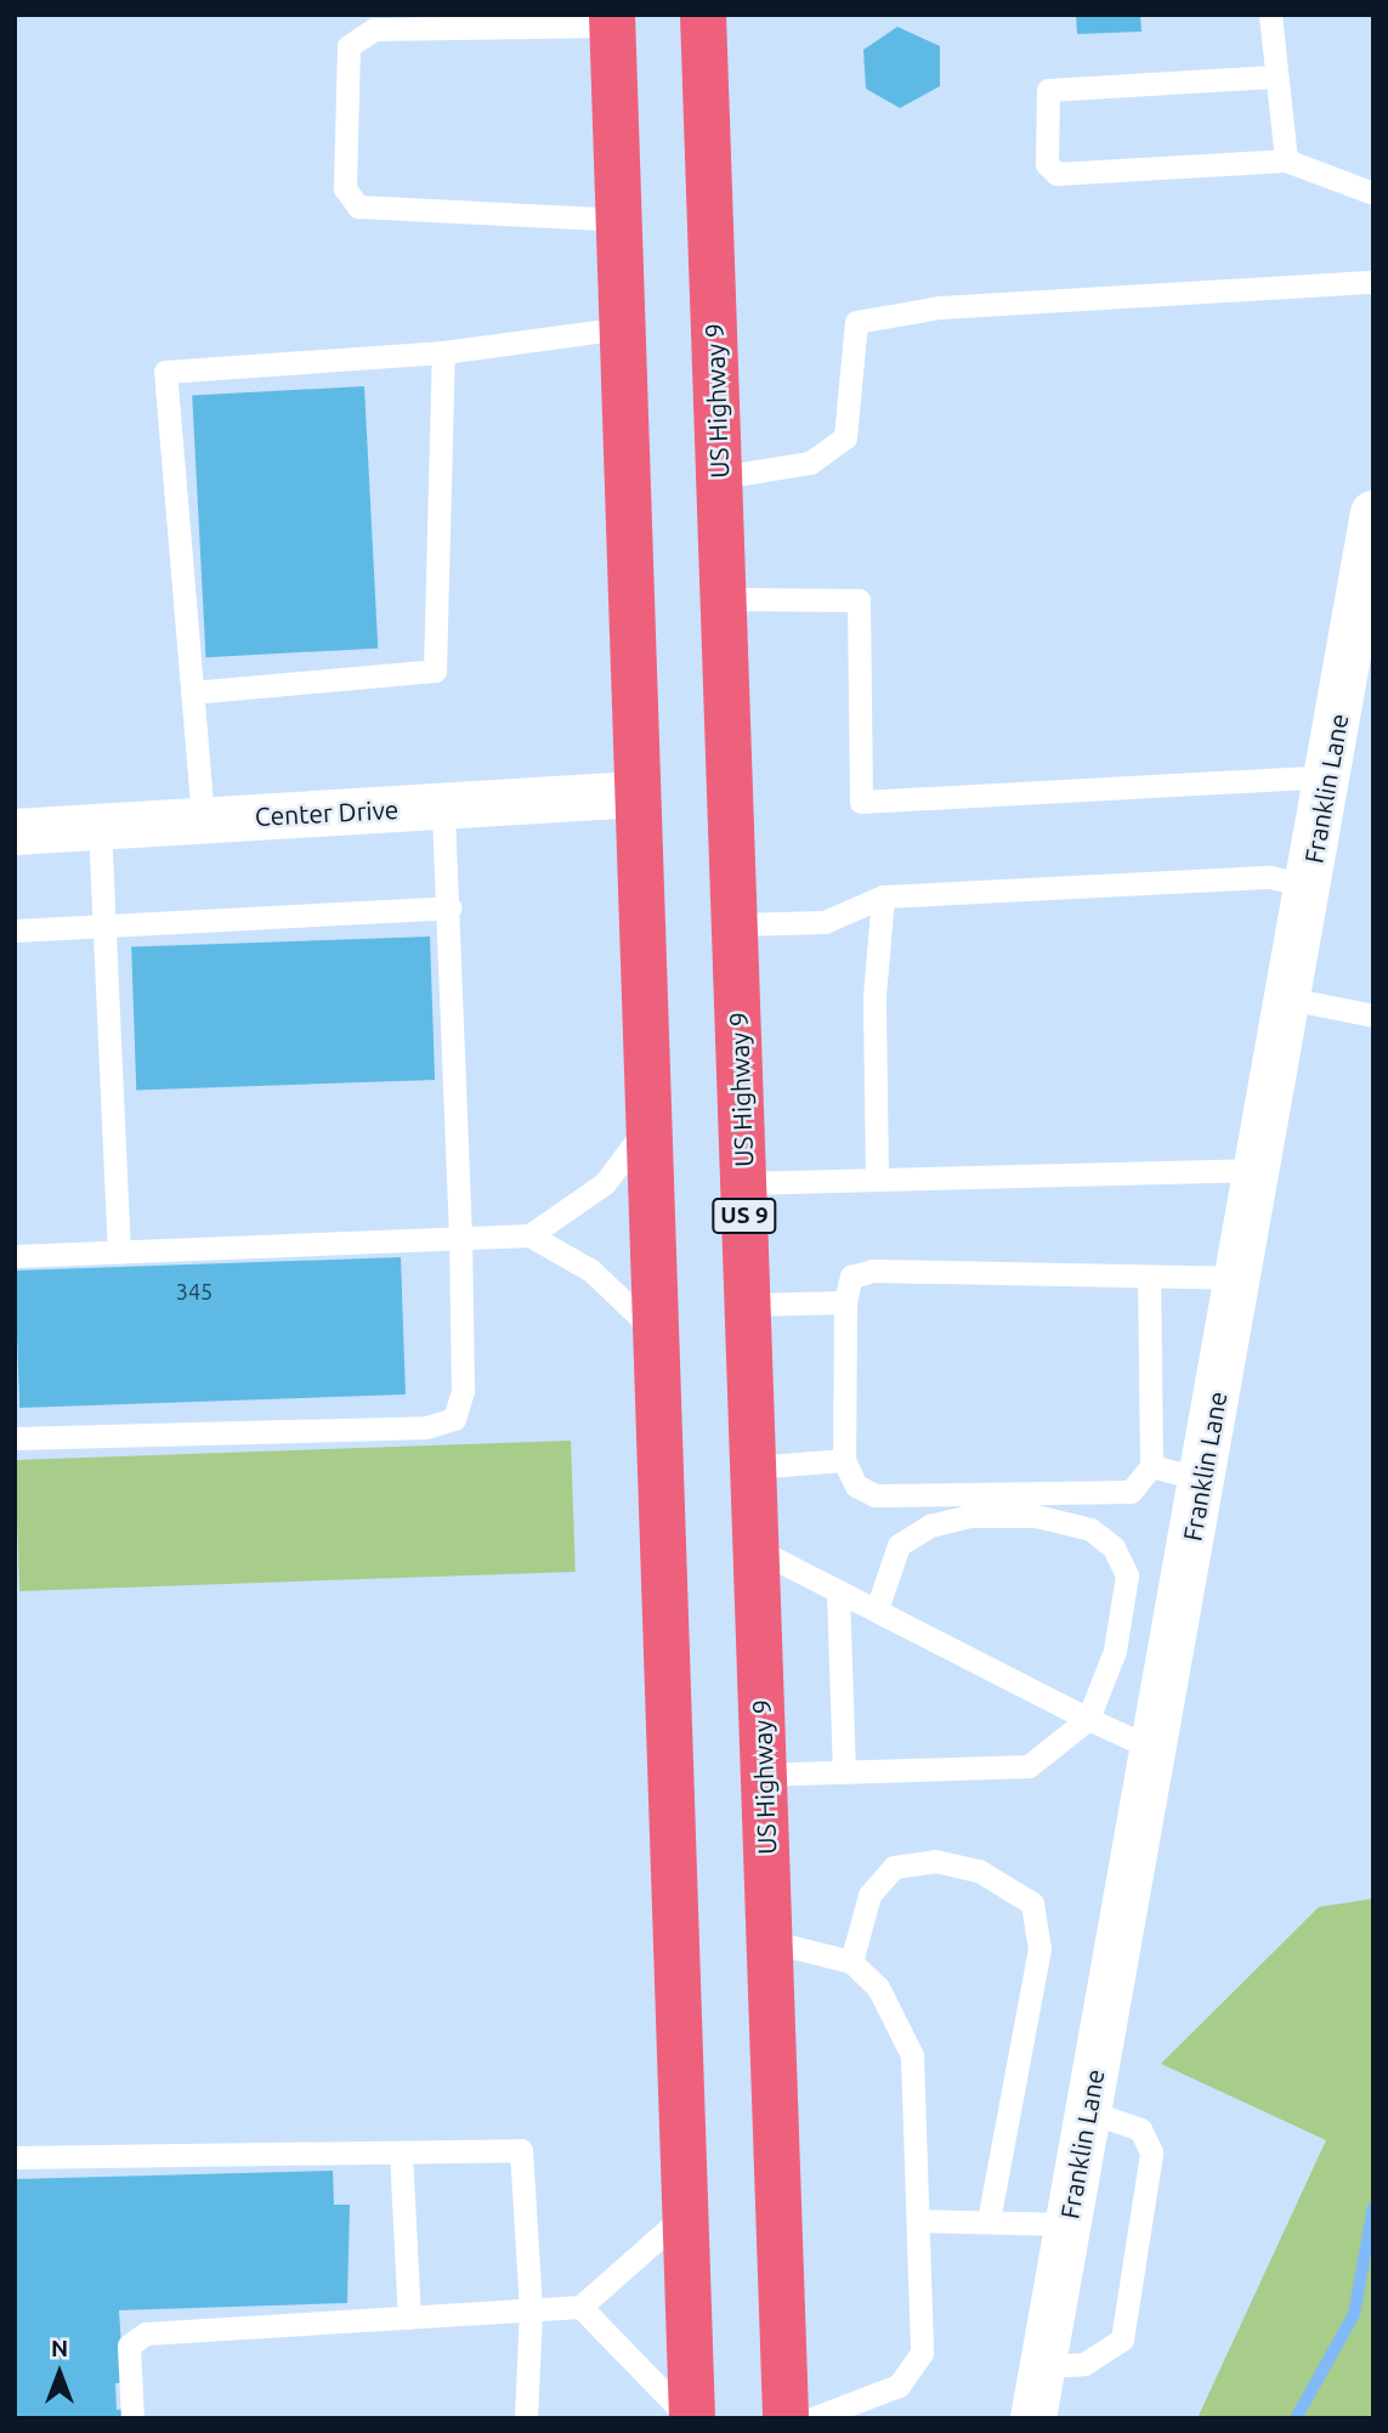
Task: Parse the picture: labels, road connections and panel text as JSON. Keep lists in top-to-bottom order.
{
  "streets": {
    "highway": ["US Highway 9", "US 9"],
    "street": ["Franklin Lane", "Center Drive"]
  },
  "house_numbers": ["345"],
  "north": "top"
}
